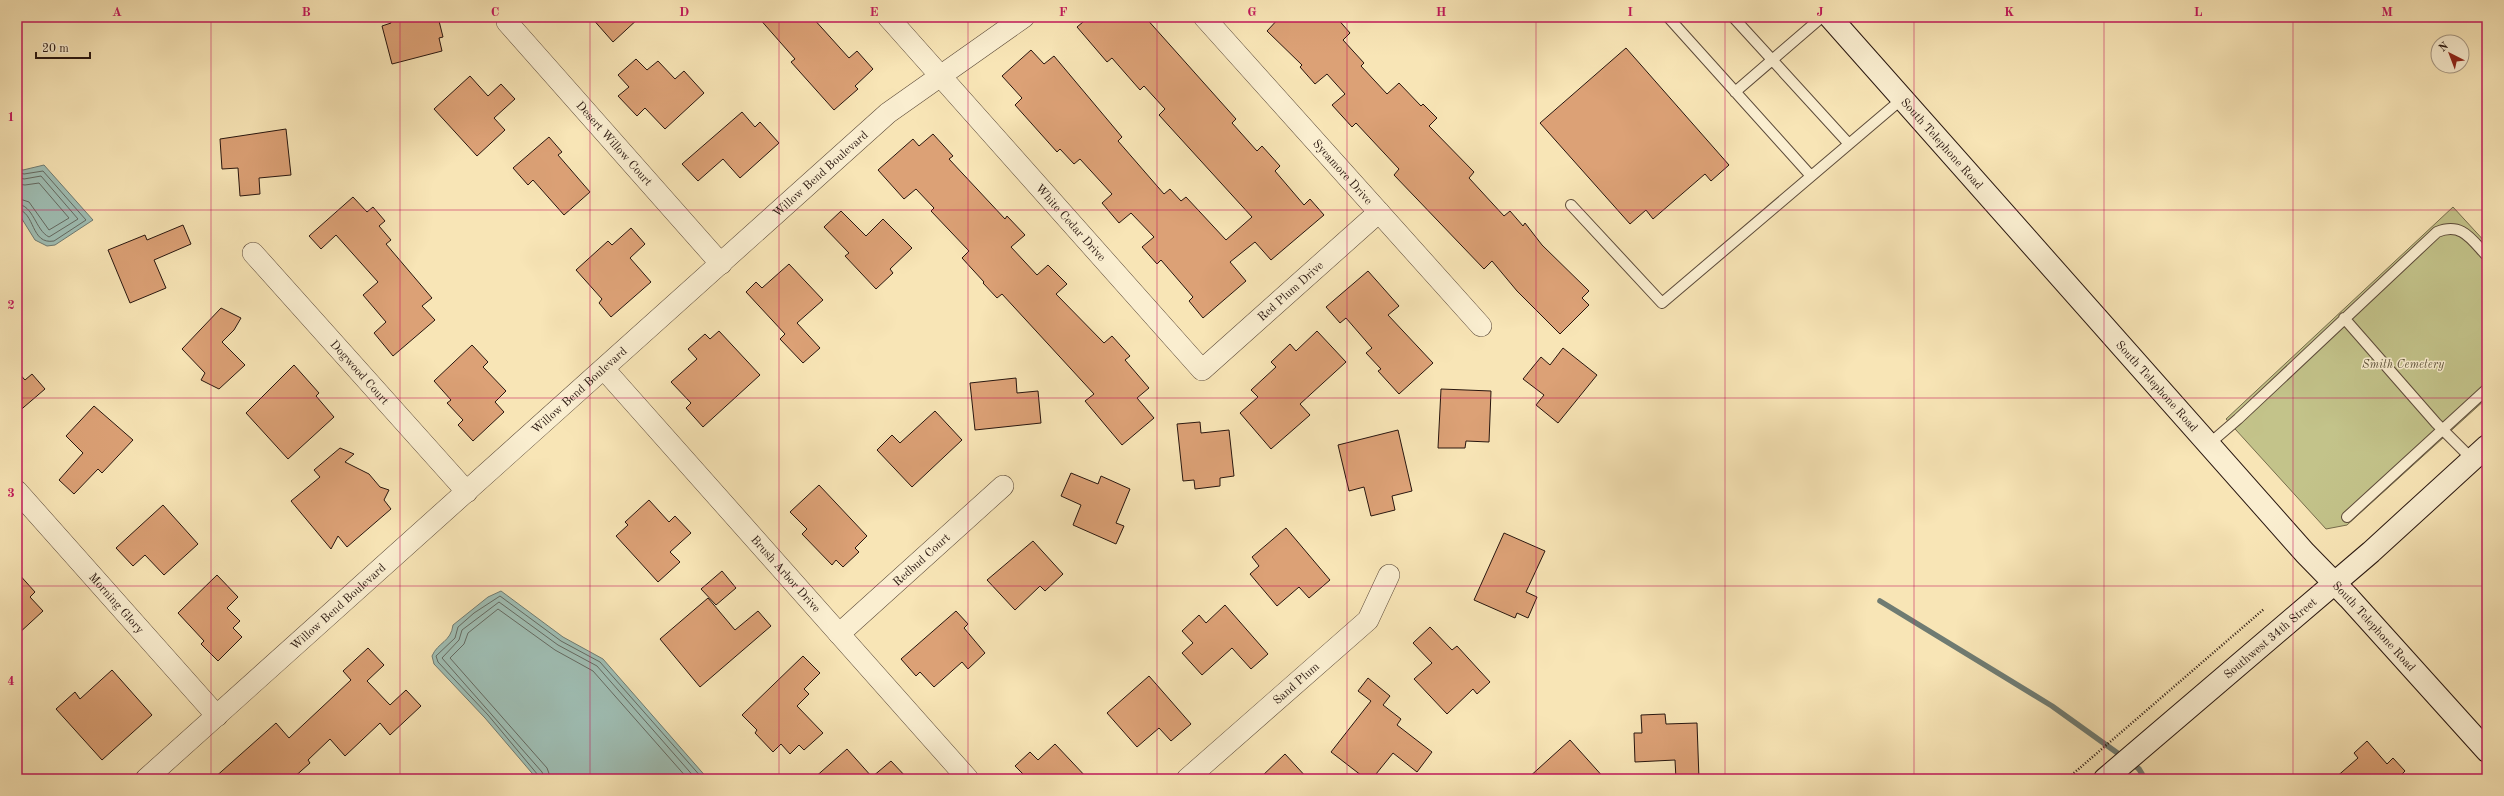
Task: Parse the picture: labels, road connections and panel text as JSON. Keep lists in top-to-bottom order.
{
  "streets": {
    "main road": ["South Telephone Road", "Southwest 34th Street"],
    "street": [
      "Desert Willow Court",
      "Sycamore Drive",
      "Willow Bend Boulevard",
      "White Cedar Drive",
      "Red Plum Drive",
      "Dogwood Court",
      "Redbud Court",
      "Brush Arbor Drive",
      "Morning Glory",
      "Sand Plum"
    ]
  },
  "crossings": [
    ["Desert Willow Court", "Willow Bend Boulevard"],
    ["South Telephone Road", "Southwest 34th Street"],
    ["Sycamore Drive", "Red Plum Drive"],
    ["Willow Bend Boulevard", "White Cedar Drive"],
    ["Willow Bend Boulevard", "Dogwood Court"],
    ["Willow Bend Boulevard", "Brush Arbor Drive"],
    ["Willow Bend Boulevard", "Morning Glory"],
    ["White Cedar Drive", "Red Plum Drive"],
    ["Redbud Court", "Brush Arbor Drive"]
  ],
  "parks": ["Smith Cemetery"],
  "scale_bar": "20 m",
  "north": "top left",
  "grid": {
    "columns": [
      "A",
      "B",
      "C",
      "D",
      "E",
      "F",
      "G",
      "H",
      "I",
      "J",
      "K",
      "L",
      "M"
    ],
    "rows": [
      "1",
      "2",
      "3",
      "4"
    ]
  }
}
